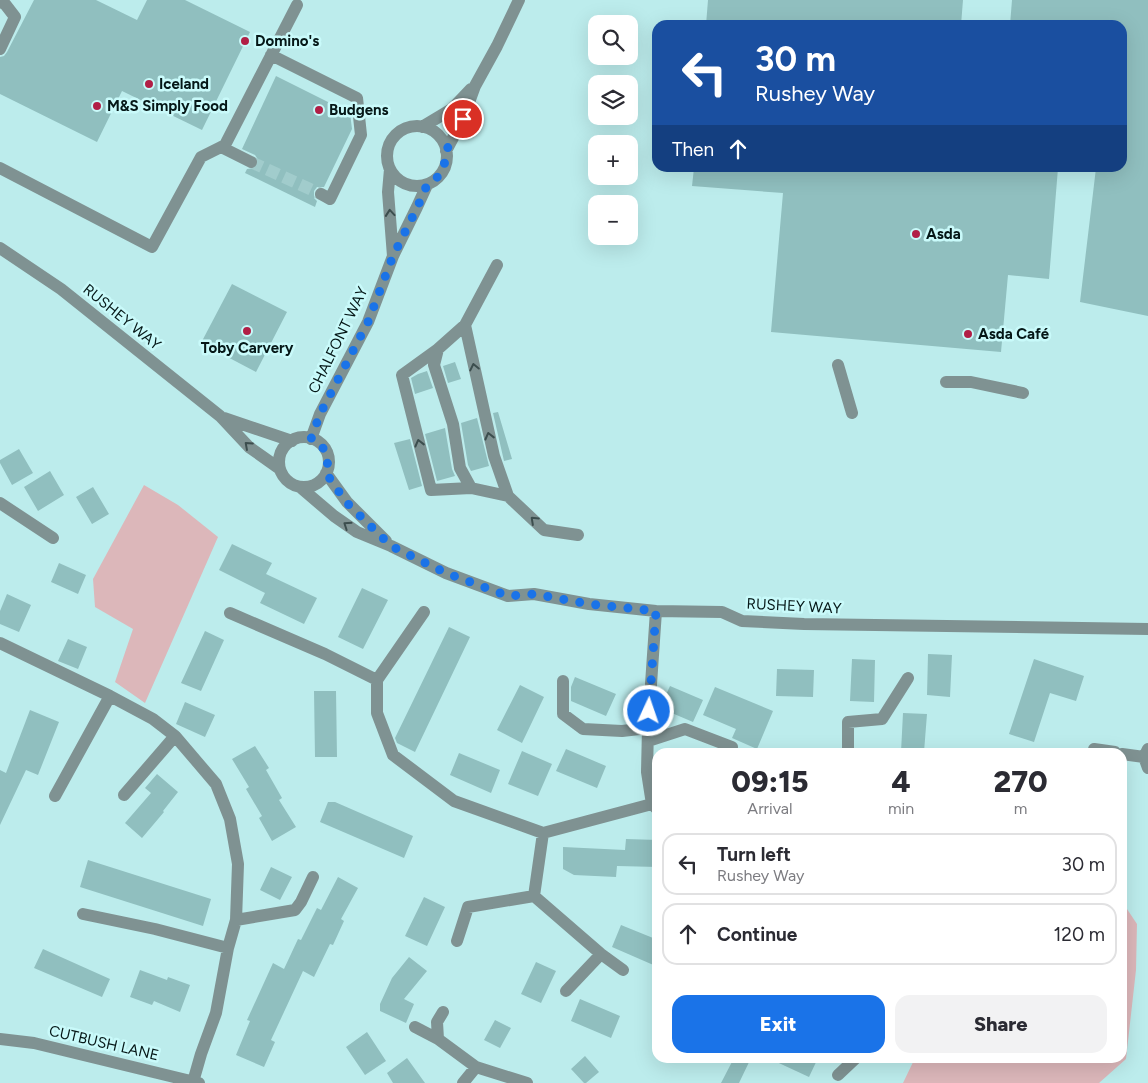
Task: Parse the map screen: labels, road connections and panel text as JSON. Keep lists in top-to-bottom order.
{
  "streets": {
    "street": ["RUSHEY WAY", "CHALFONT WAY", "CUTBUSH LANE"]
  },
  "crossings": [
    ["RUSHEY WAY", "CHALFONT WAY"]
  ],
  "places": [
    "Domino's",
    "Iceland",
    "M&S Simply Food",
    "Budgens",
    "Asda",
    "Toby Carvery",
    "Asda Café"
  ],
  "page": {
    "map_buttons": ["+", "−"],
    "turn": ["30 m", "Rushey Way"],
    "then": "Then",
    "eta": [
      "09:15",
      "Arrival",
      "4",
      "min",
      "270",
      "m"
    ],
    "list": [
      {
        "name": "Turn left",
        "note": "Rushey Way",
        "value": "30 m"
      },
      {
        "name": "Continue",
        "value": "120 m"
      }
    ],
    "buttons": ["Exit", "Share"]
  }
}
